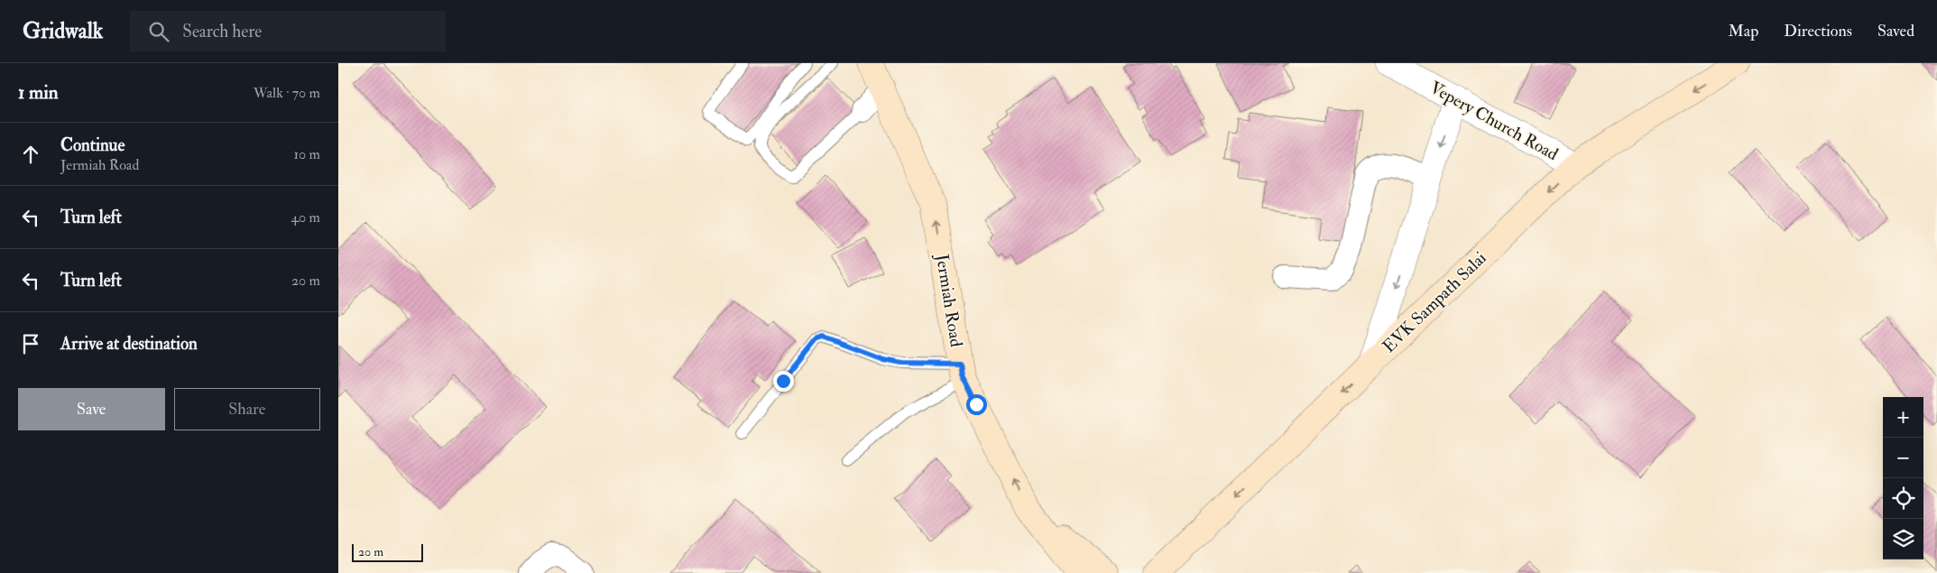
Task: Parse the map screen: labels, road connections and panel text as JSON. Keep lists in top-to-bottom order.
{
  "streets": {
    "main road": ["Jermiah Road", "EVK Sampath Salai"],
    "street": ["Vepery Church Road"]
  },
  "crossings": [
    ["Vepery Church Road", "EVK Sampath Salai"]
  ],
  "one_way": ["Jermiah Road", "EVK Sampath Salai"],
  "scale_bar": "20 m",
  "page": {
    "header": "Gridwalk",
    "search": "Search here",
    "nav": ["Map", "Directions", "Saved"],
    "heading": ["1 min", "Walk · 70 m"],
    "list": [
      ["Continue", "Jermiah Road", "10 m"],
      ["Turn left", "40 m"],
      ["Turn left", "20 m"],
      "Arrive at destination"
    ],
    "buttons": ["Save", "Share"],
    "map_buttons": ["+", "−"],
    "scale": "20 m"
  }
}
